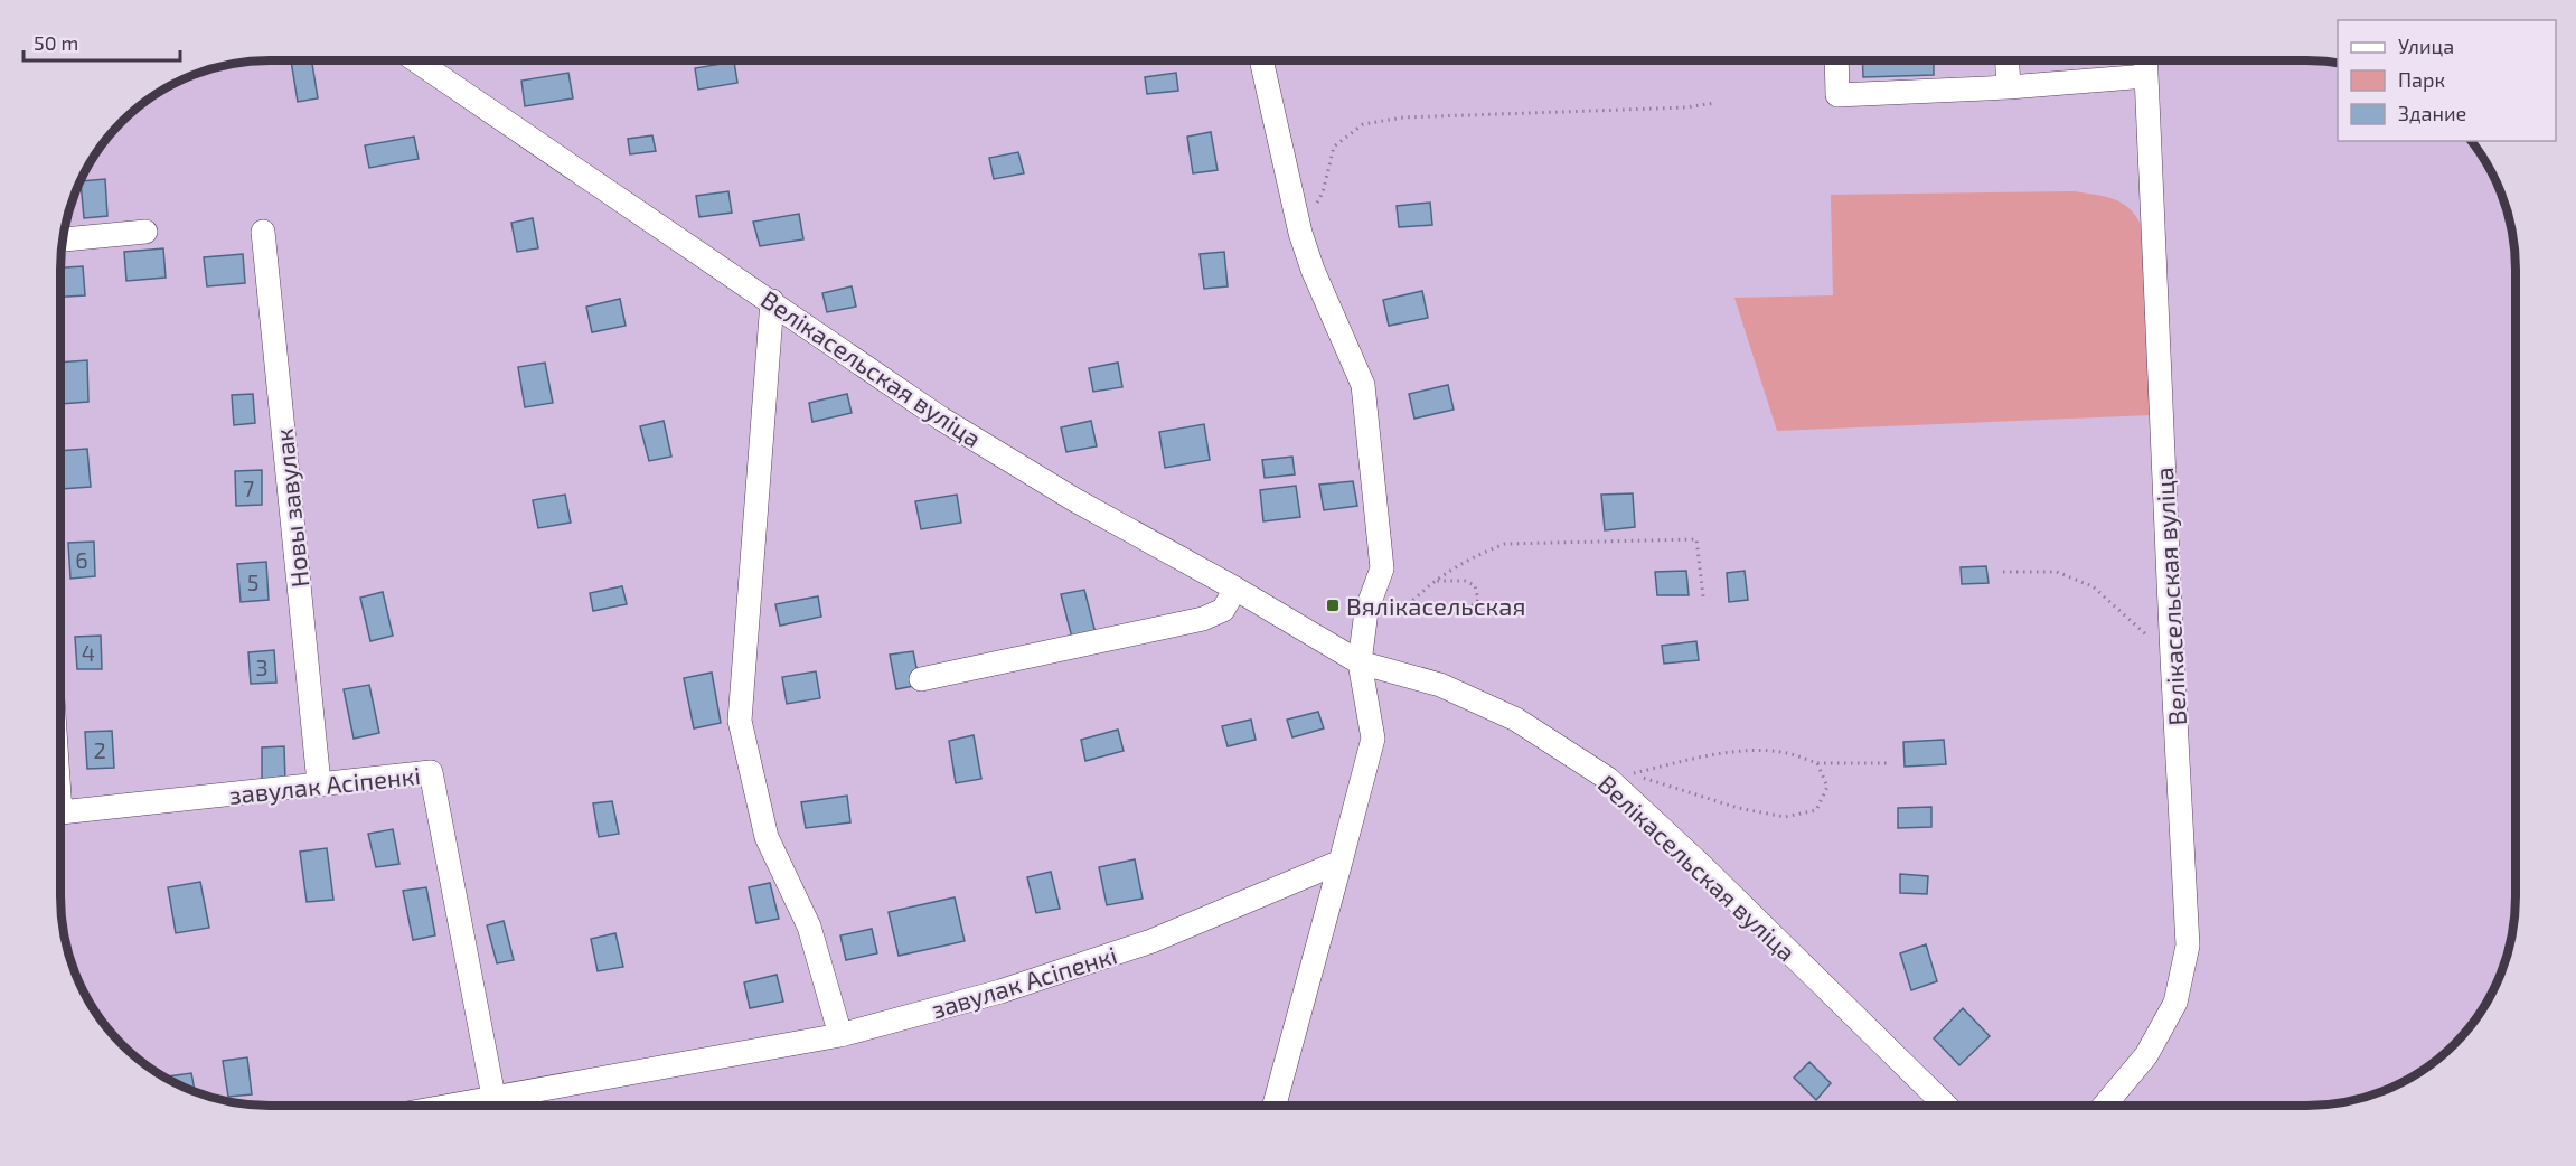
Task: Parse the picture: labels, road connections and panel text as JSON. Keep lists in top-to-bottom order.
{
  "streets": {
    "street": ["Велікасельская вуліца", "Новы завулак", "завулак Асіпенкі"]
  },
  "crossings": [
    ["Новы завулак", "завулак Асіпенкі"]
  ],
  "places": {
    "transit": ["Вялікасельская"]
  },
  "house_numbers": [
    "7",
    "6",
    "5",
    "4",
    "3",
    "2"
  ],
  "legend": ["Улица", "Парк", "Здание"],
  "scale_bar": "50 m"
}
